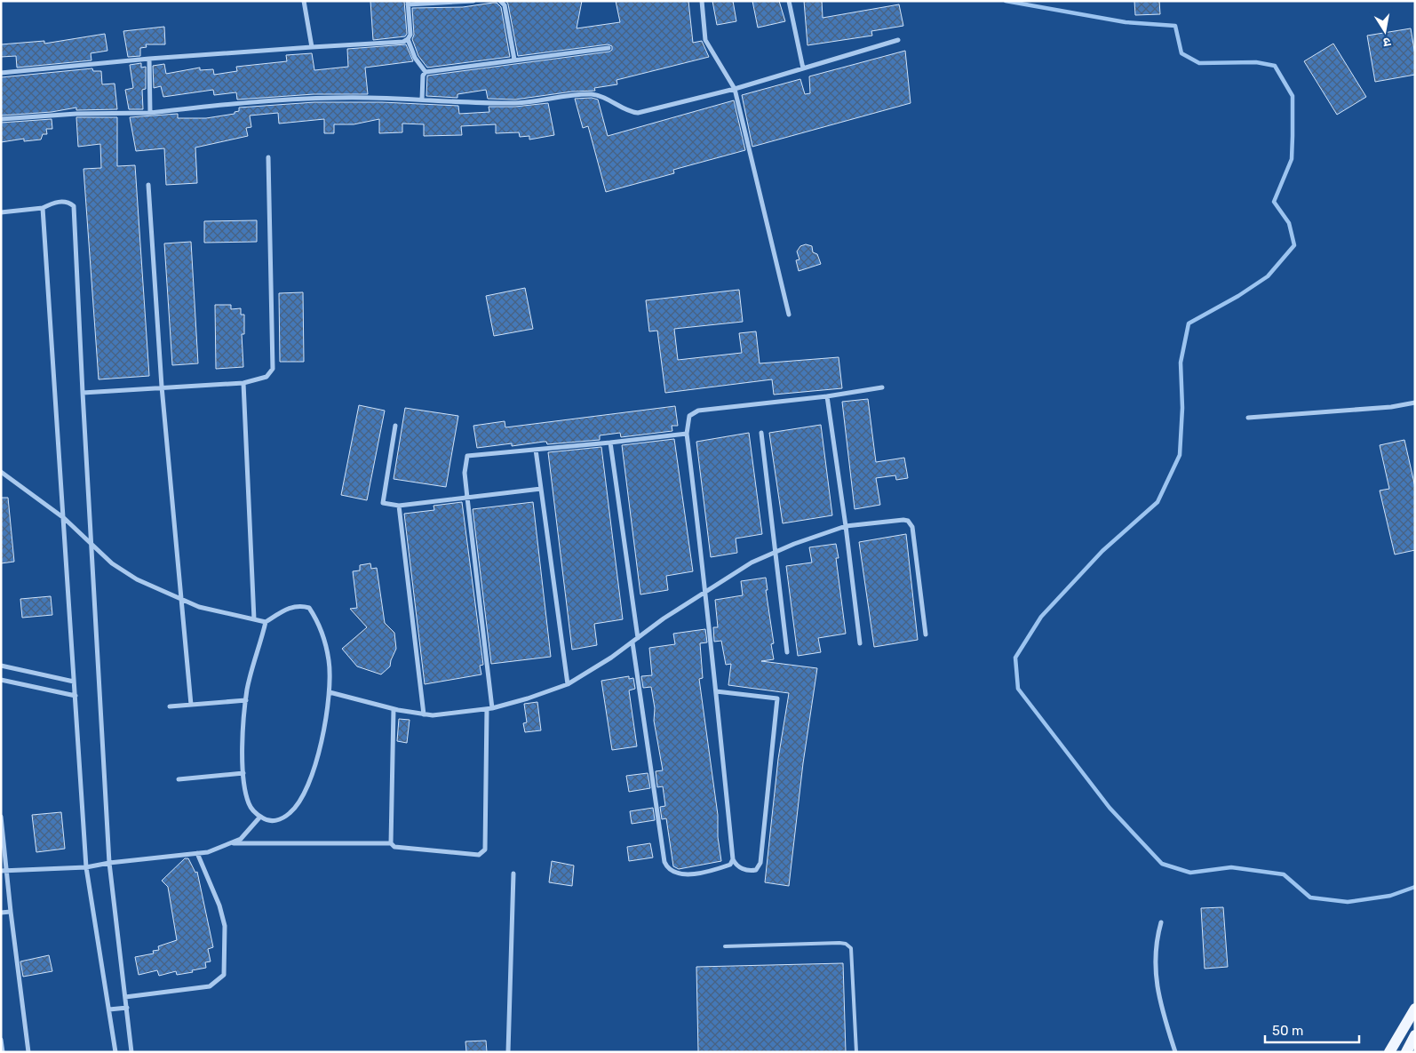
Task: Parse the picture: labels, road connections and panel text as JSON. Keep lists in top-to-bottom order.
{
  "scale_bar": "50 m",
  "north": "bottom"
}
